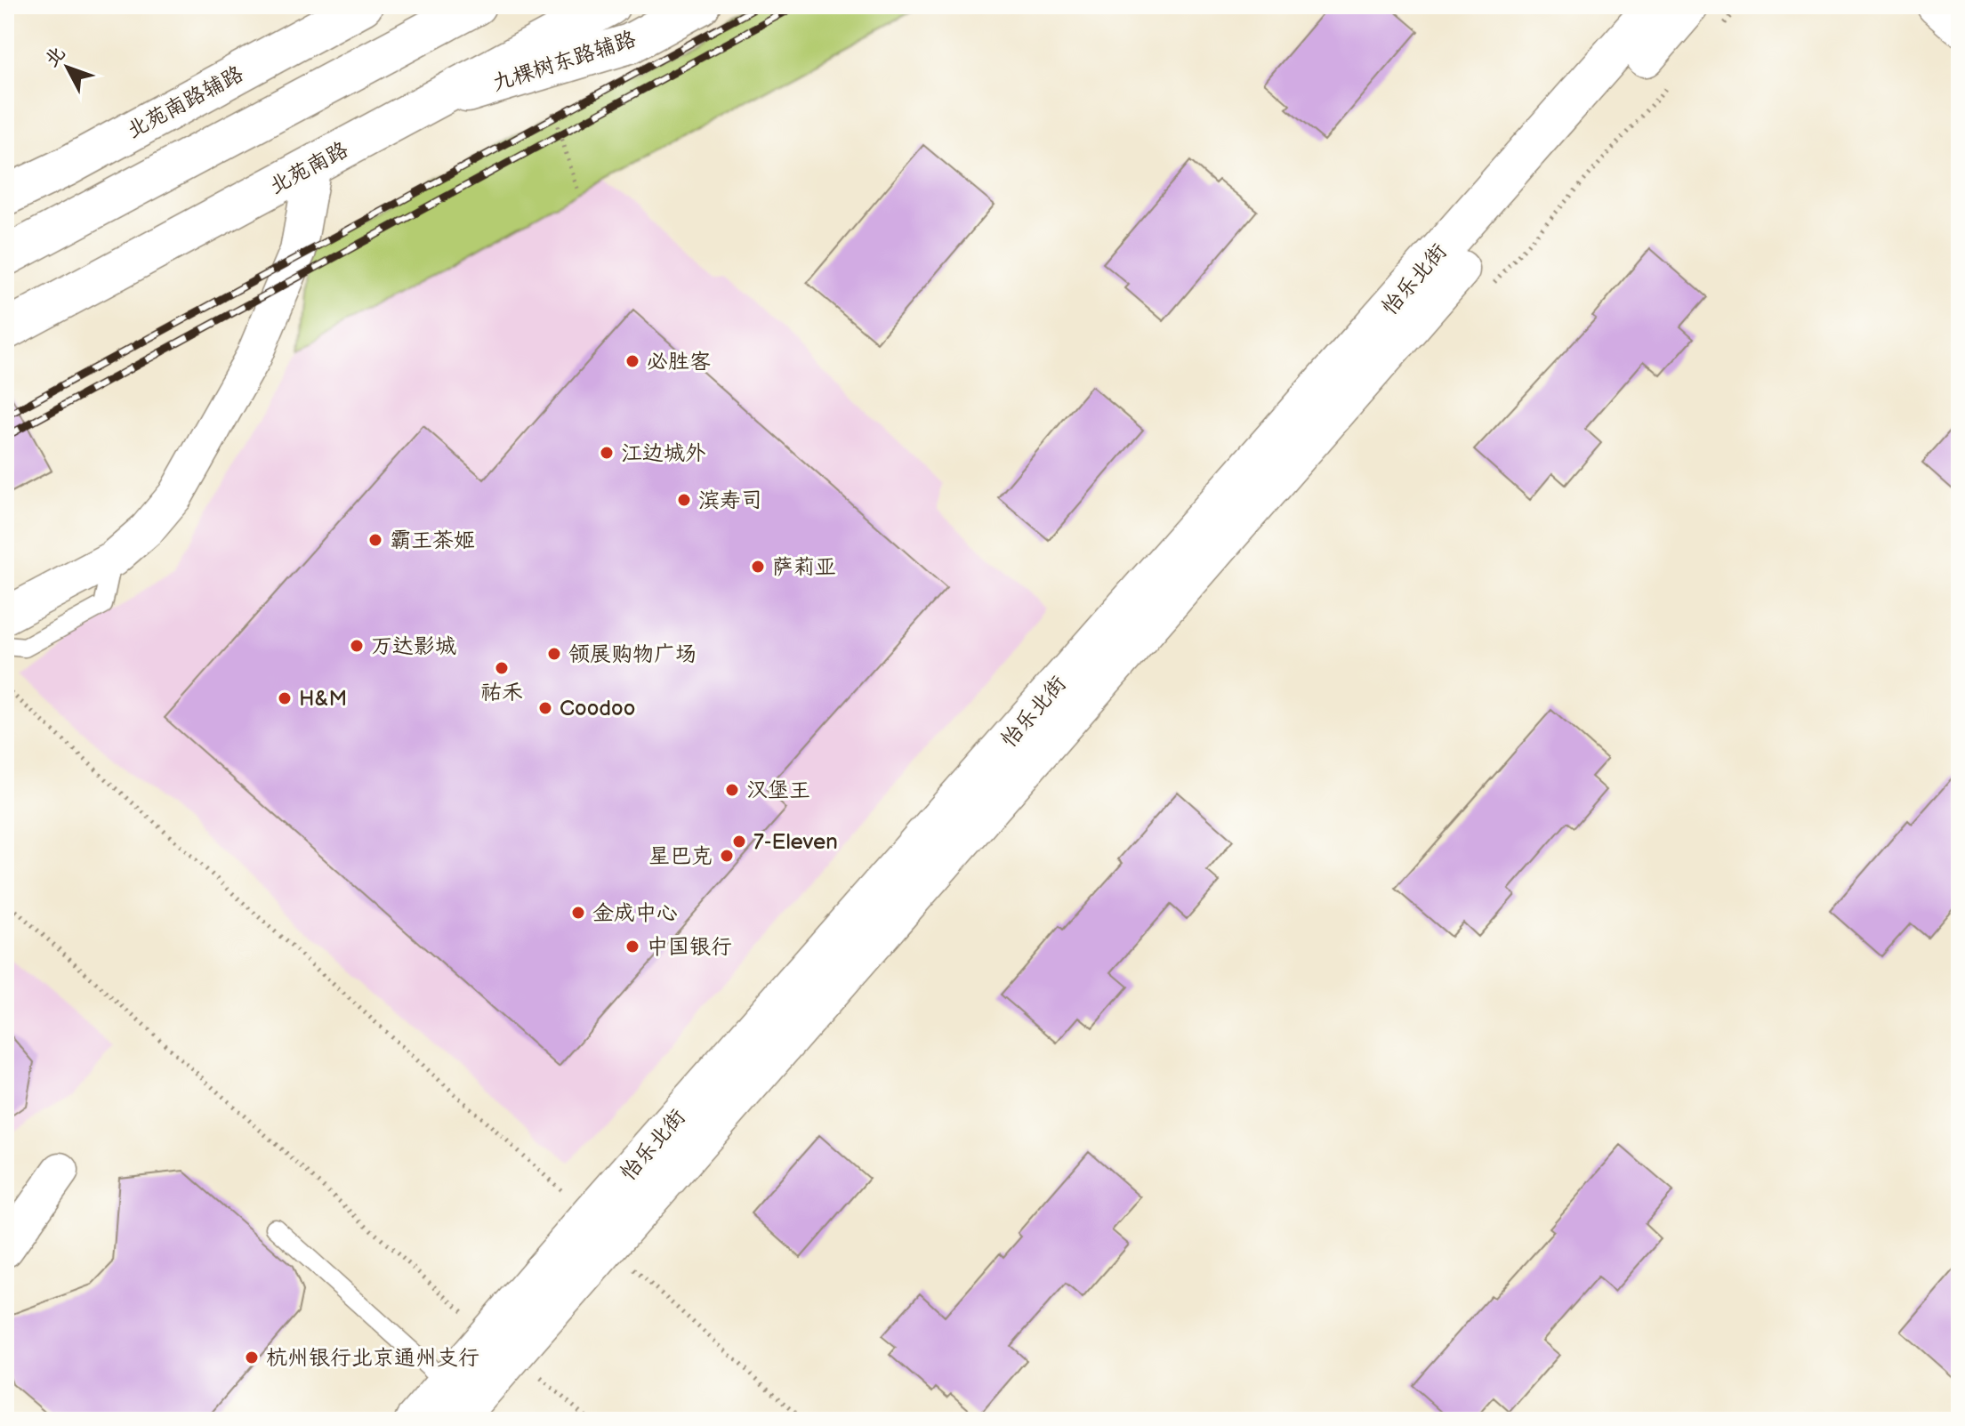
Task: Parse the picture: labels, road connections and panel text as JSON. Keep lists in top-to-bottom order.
{
  "streets": {
    "main road": [
      "九棵树东路辅路",
      "北苑南路辅路",
      "北苑南路",
      "怡乐北街"
    ]
  },
  "crossings": [
    ["九棵树东路辅路", "北苑南路"]
  ],
  "places": [
    "必胜客",
    "江边城外",
    "滨寿司",
    "霸王茶姬",
    "萨莉亚",
    "万达影城",
    "领展购物广场",
    "祐禾",
    "H&M",
    "Coodoo",
    "汉堡王",
    "7-Eleven",
    "星巴克",
    "金成中心",
    "中国银行",
    "杭州银行北京通州支行"
  ],
  "north": "top left"
}
